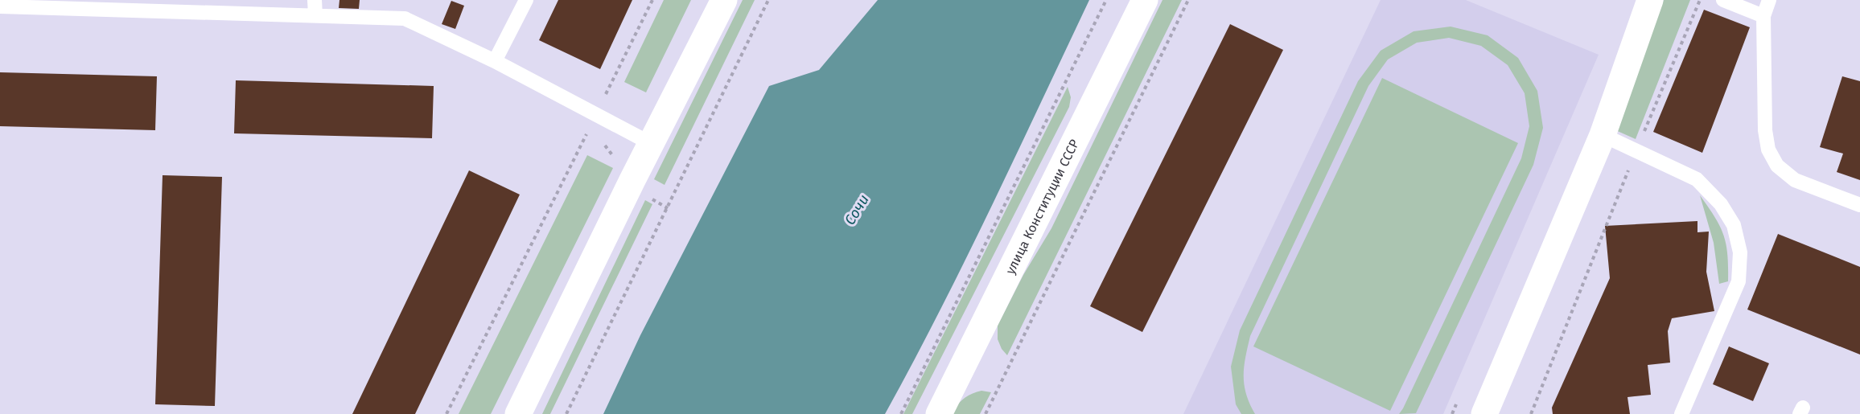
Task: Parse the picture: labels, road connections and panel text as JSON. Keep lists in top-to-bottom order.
{
  "streets": {
    "street": ["улица Конституции СССР"]
  },
  "water": ["Сочи"]
}
